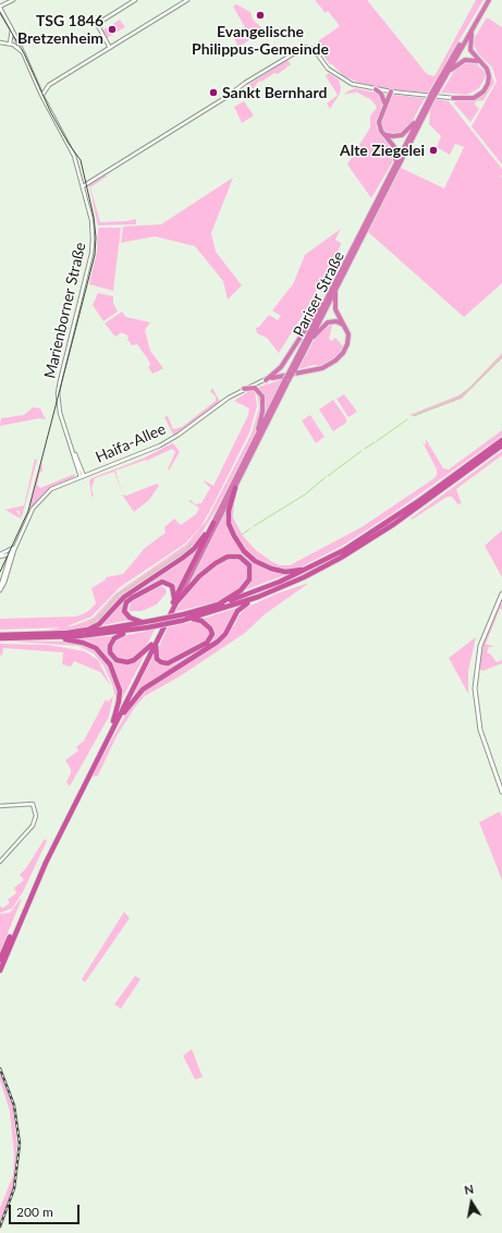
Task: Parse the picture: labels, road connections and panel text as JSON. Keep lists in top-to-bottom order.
{
  "streets": {
    "highway": ["Pariser Straße"],
    "street": ["Marienborner Straße", "Haifa-Allee"]
  },
  "crossings": [
    ["Marienborner Straße", "Haifa-Allee"]
  ],
  "places": [
    "Evangelische Philippus-Gemeinde",
    "TSG 1846 Bretzenheim",
    "Sankt Bernhard",
    "Alte Ziegelei"
  ],
  "scale_bar": "200 m",
  "north": "top"
}
